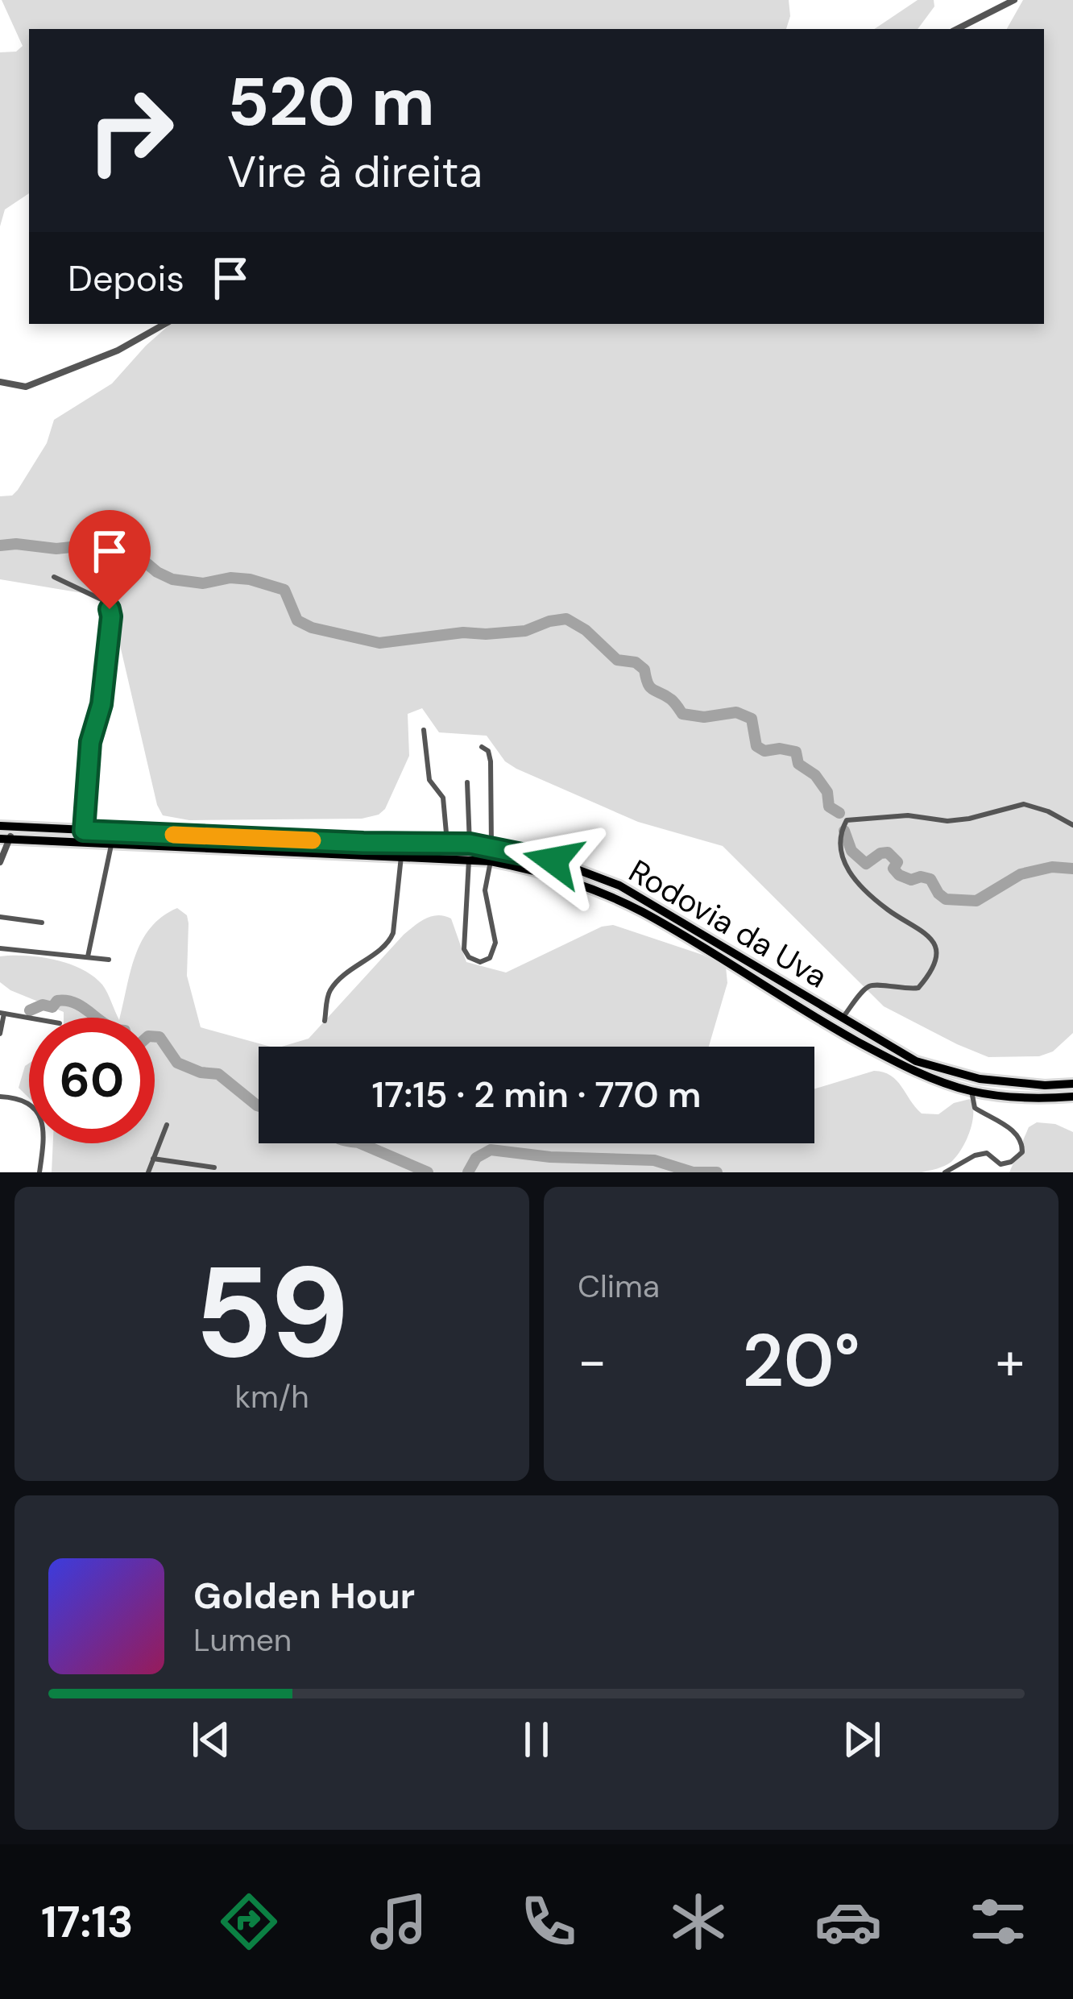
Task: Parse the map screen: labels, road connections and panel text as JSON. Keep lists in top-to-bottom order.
{
  "streets": {
    "main road": ["Rodovia da Uva"]
  },
  "page": {
    "turn": ["520 m", "Vire à direita"],
    "then": "Depois",
    "limit": "60",
    "trip": "17:15 · 2 min · 770 m",
    "tile": [
      ["59", "km/h"],
      "Clima"
    ],
    "heat": ["−", "20°", "+"],
    "song": ["Golden Hour", "Lumen"],
    "tabs": "17:13"
  }
}
